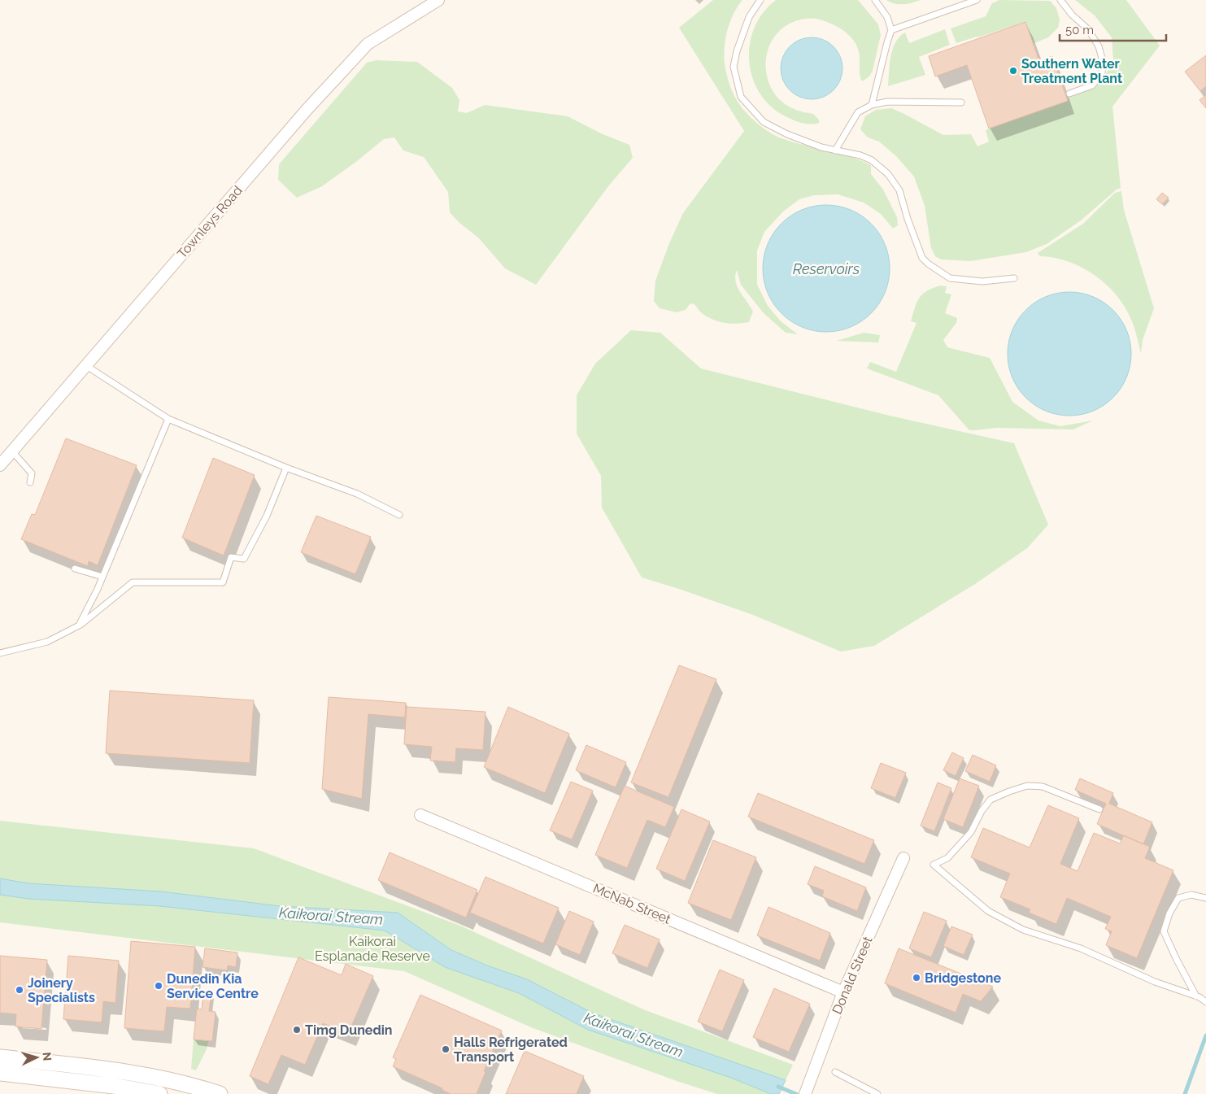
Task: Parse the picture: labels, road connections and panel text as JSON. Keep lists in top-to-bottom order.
{
  "streets": {
    "street": ["Townleys Road", "McNab Street", "Donald Street"]
  },
  "crossings": [
    ["McNab Street", "Donald Street"]
  ],
  "water": ["Reservoirs", "Kaikorai Stream"],
  "parks": ["Kaikorai Esplanade Reserve"],
  "places": [
    "Southern Water Treatment Plant",
    "Bridgestone",
    "Dunedin Kia Service Centre",
    "Joinery Specialists",
    "Timg Dunedin",
    "Halls Refrigerated Transport"
  ],
  "scale_bar": "50 m",
  "north": "right"
}
